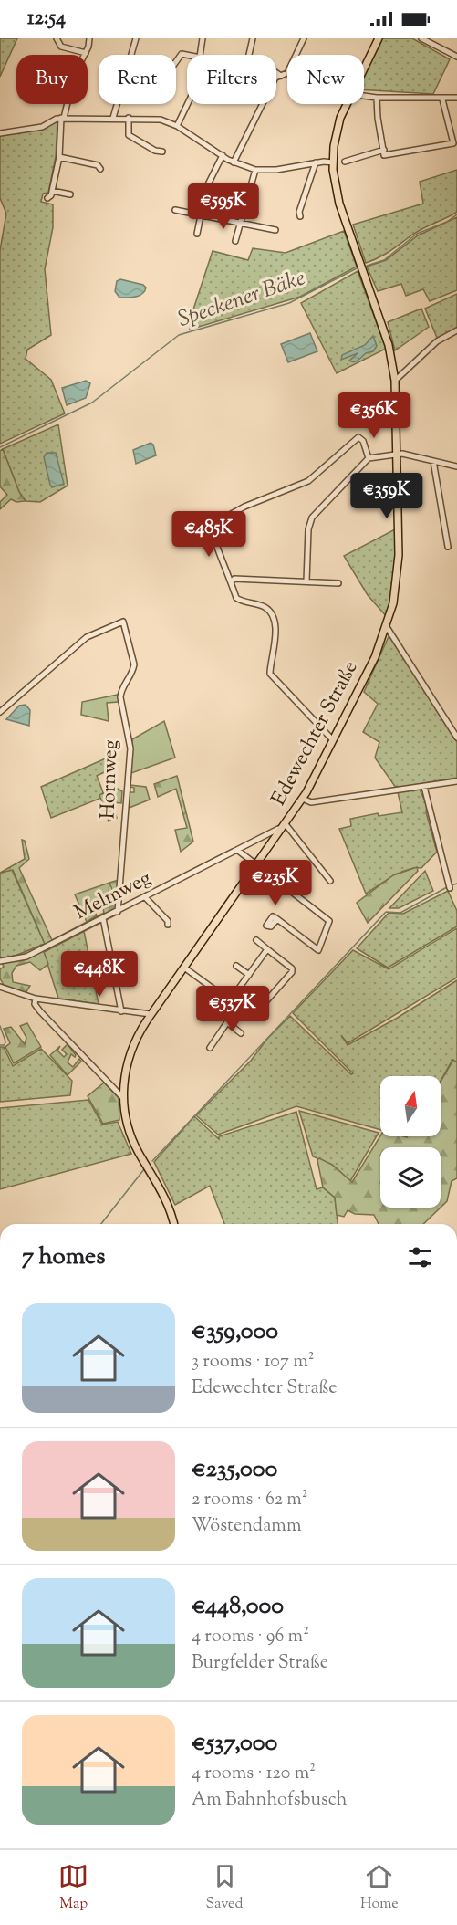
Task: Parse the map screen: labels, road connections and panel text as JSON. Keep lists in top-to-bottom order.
{
  "streets": {
    "main road": ["Edewechter Straße"],
    "street": ["Hornweg", "Melmweg"]
  },
  "crossings": [
    ["Hornweg", "Melmweg"]
  ],
  "water": ["Speckener Bäke"],
  "north": "top",
  "page": {
    "status": "12:54",
    "chip": [
      "Buy",
      "Rent",
      "Filters",
      "New"
    ],
    "price": [
      "€595K",
      "€356K",
      "€359K",
      "€485K",
      "€235K",
      "€448K",
      "€537K"
    ],
    "heading": "7 homes",
    "list": [
      {
        "name": "€359,000",
        "note": "3 rooms · 107 m² · Edewechter Straße"
      },
      {
        "name": "€235,000",
        "note": "2 rooms · 62 m² · Wöstendamm"
      },
      {
        "name": "€448,000",
        "note": "4 rooms · 96 m² · Burgfelder Straße"
      },
      {
        "name": "€537,000",
        "note": "4 rooms · 120 m² · Am Bahnhofsbusch"
      }
    ],
    "tabs": ["Map", "Saved", "Home"]
  }
}
